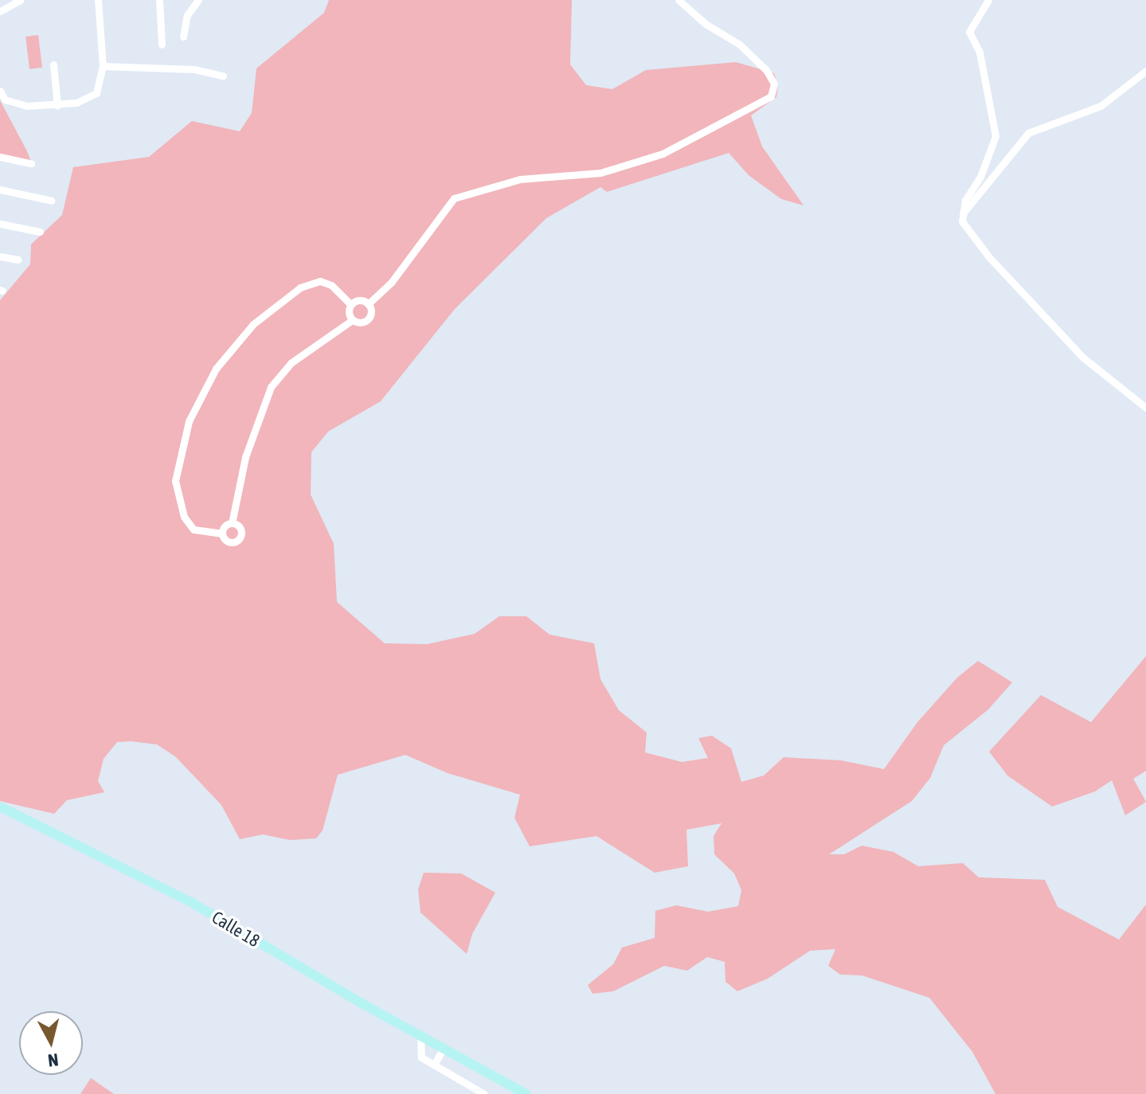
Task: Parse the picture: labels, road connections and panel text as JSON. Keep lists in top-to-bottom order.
{
  "streets": {
    "main road": ["Calle 18"]
  },
  "north": "bottom"
}
